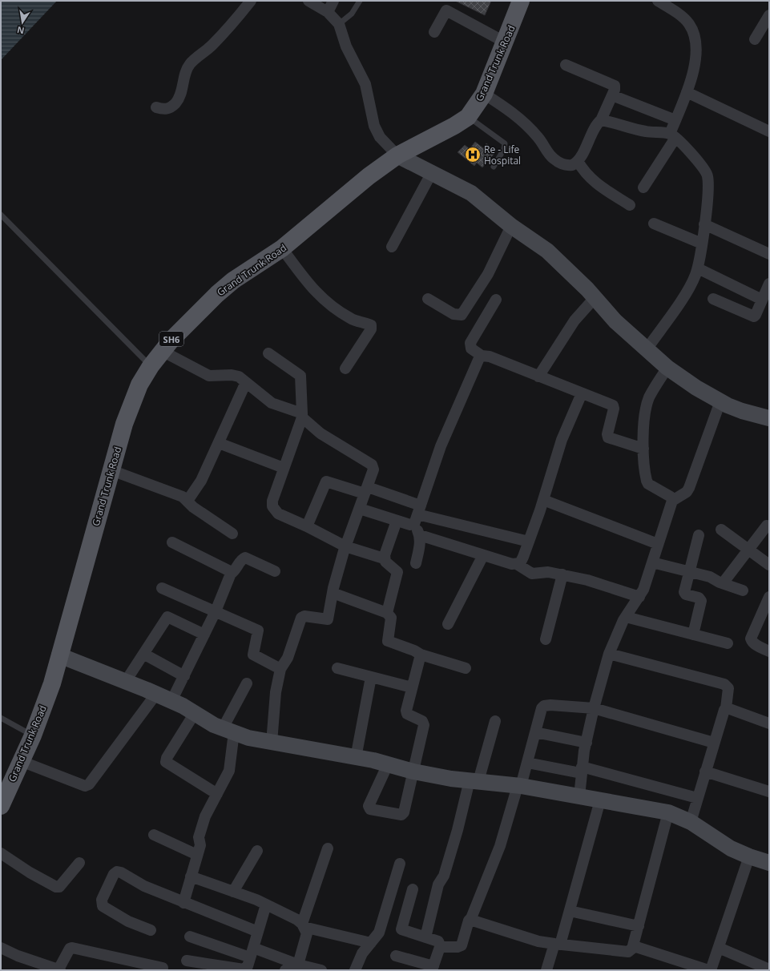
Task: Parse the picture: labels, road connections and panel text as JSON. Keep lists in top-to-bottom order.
{
  "streets": {
    "main road": ["Grand Trunk Road", "SH6"]
  },
  "places": {
    "hospital": ["Re - Life Hospital"]
  },
  "north": "bottom"
}
